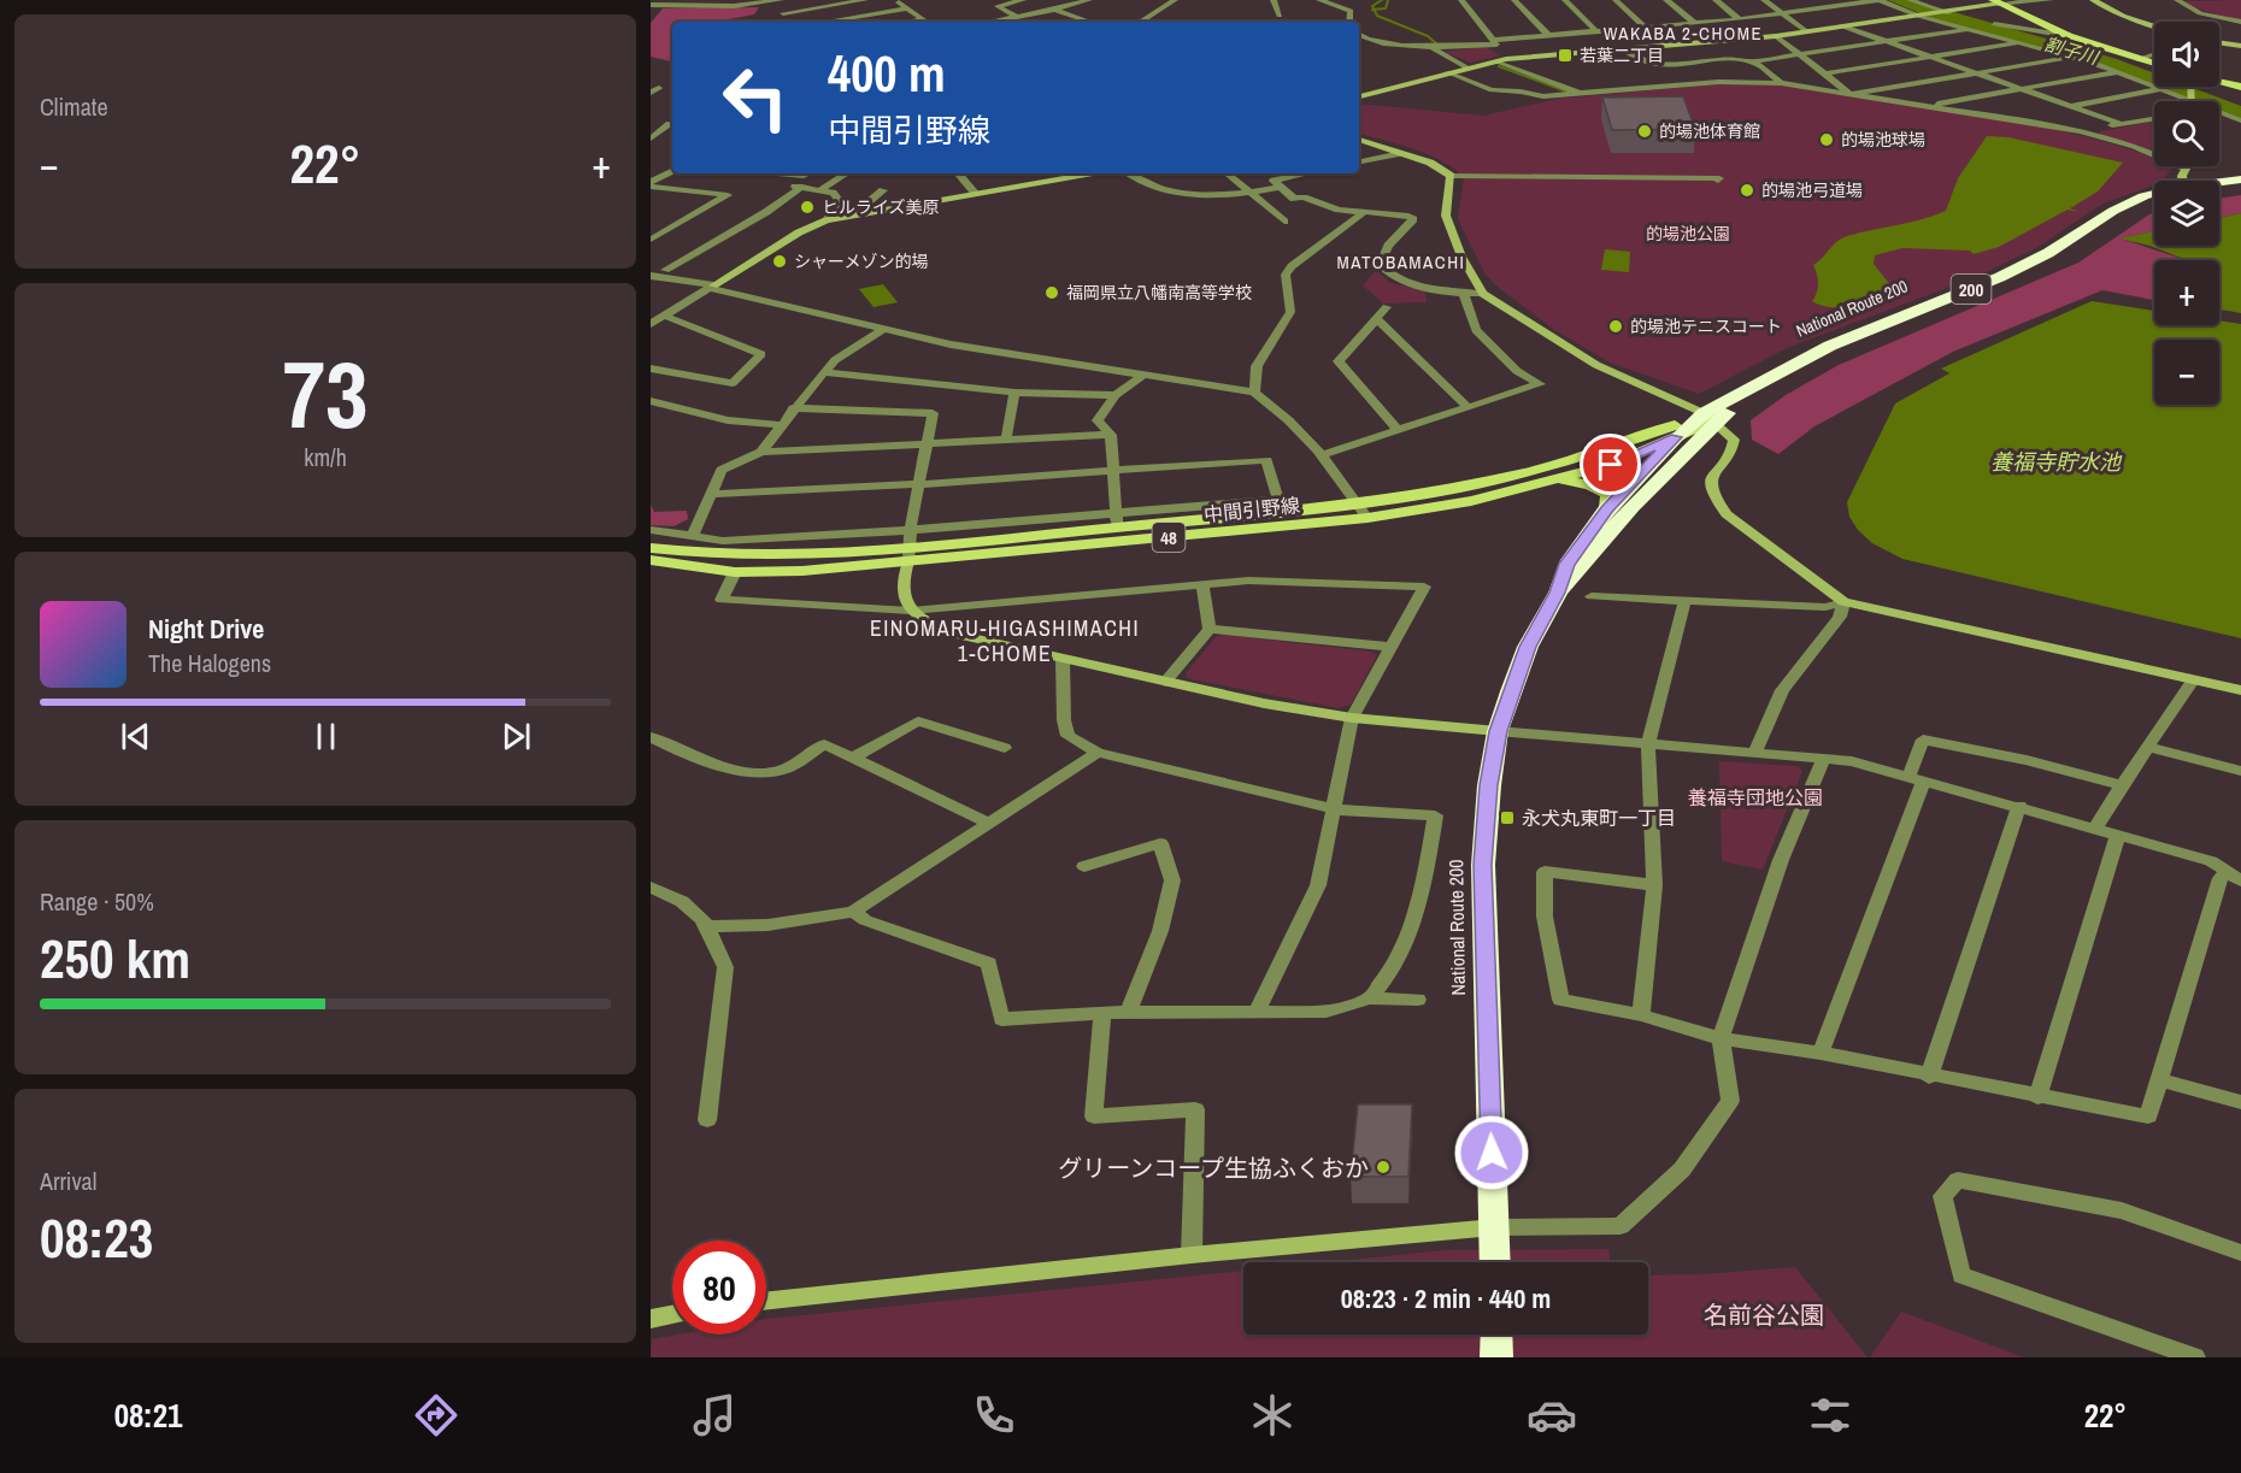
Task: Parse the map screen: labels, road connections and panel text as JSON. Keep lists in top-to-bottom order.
{
  "streets": {
    "highway": ["200", "National Route 200"],
    "main road": ["中間引野線", "48"]
  },
  "crossings": [
    ["National Route 200", "中間引野線"]
  ],
  "districts": ["WAKABA 2-CHOME", "MATOBAMACHI", "EINOMARU-HIGASHIMACHI 1-CHOME"],
  "water": ["割子川", "養福寺貯水池"],
  "parks": ["的場池公園", "養福寺団地公園", "名前谷公園"],
  "places": {
    "transit": ["若葉二丁目", "永犬丸東町一丁目"],
    "other": [
      "的場池体育館",
      "的場池球場",
      "的場池弓道場",
      "ヒルライズ美原",
      "シャーメゾン的場",
      "福岡県立八幡南高等学校",
      "的場池テニスコート",
      "グリーンコープ生協ふくおか"
    ]
  },
  "page": {
    "tile": [
      "Climate",
      ["73", "km/h"],
      ["Range · 50%", "250 km"],
      ["Arrival", "08:23"]
    ],
    "map_buttons": ["+", "−"],
    "turn": ["400 m", "中間引野線"],
    "heat": ["−", "22°", "+"],
    "song": ["Night Drive", "The Halogens"],
    "limit": "80",
    "trip": "08:23 · 2 min · 440 m",
    "tabs": ["08:21", "22°"]
  }
}
